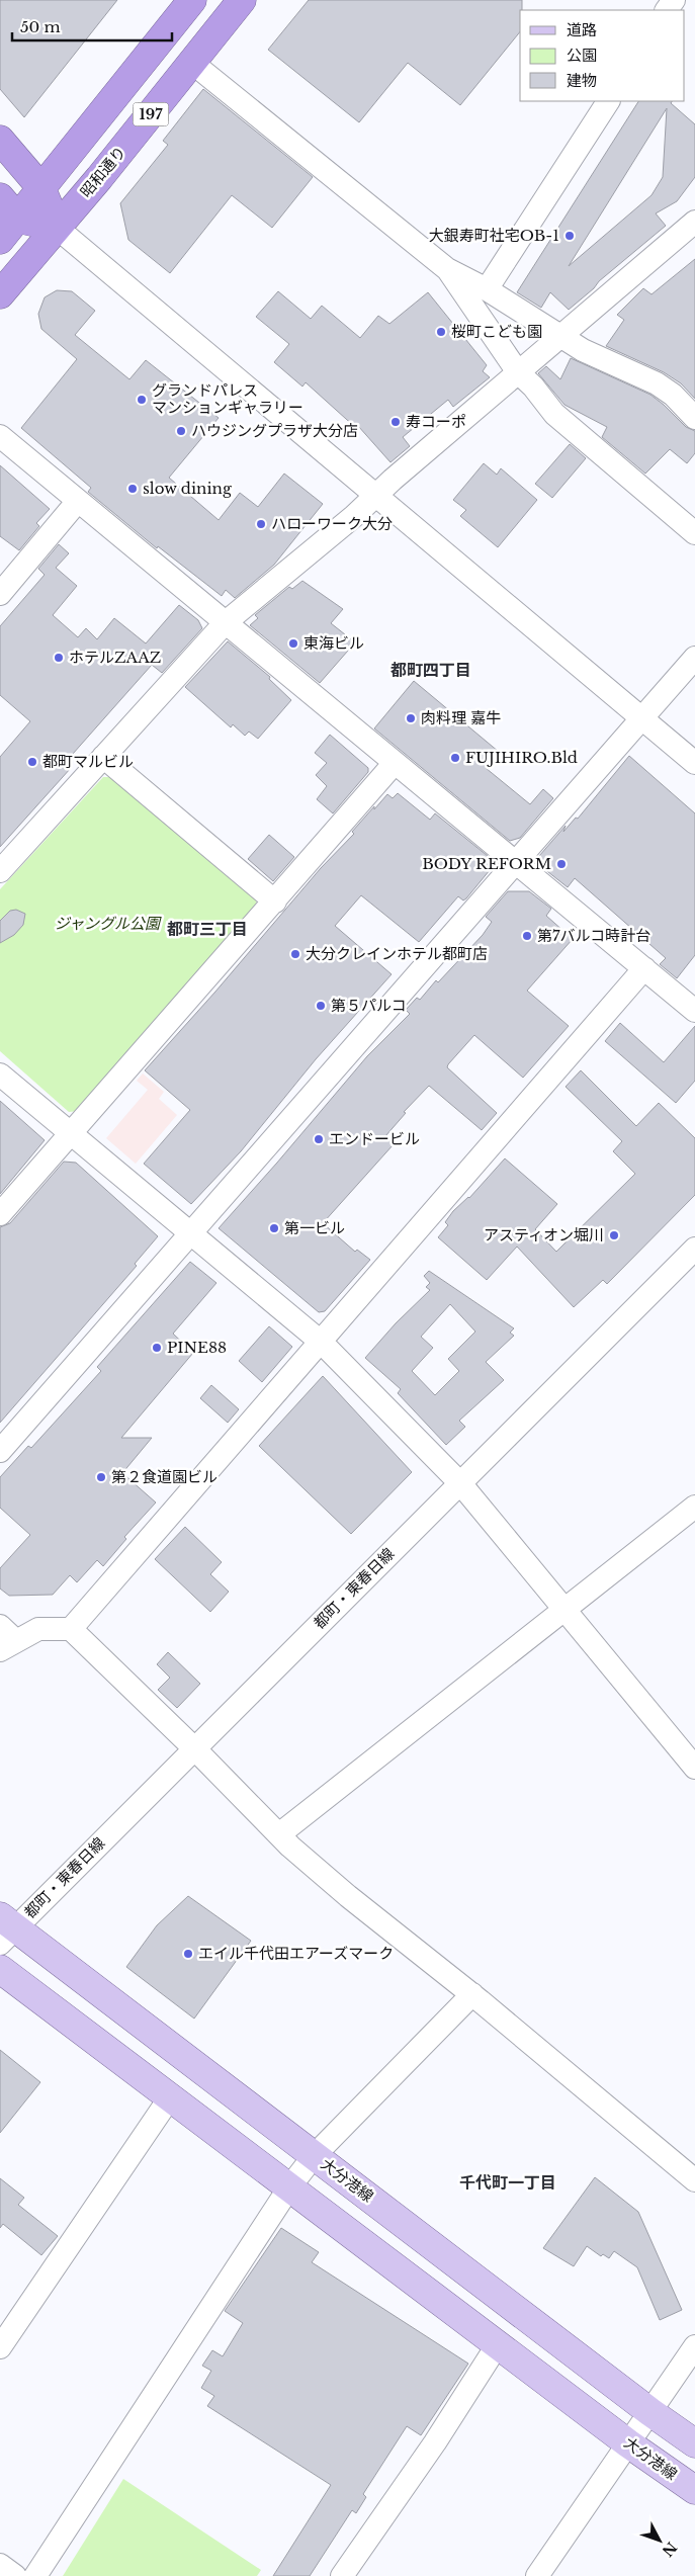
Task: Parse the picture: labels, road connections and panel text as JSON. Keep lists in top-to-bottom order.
{
  "streets": {
    "highway": ["197", "昭和通り"],
    "main road": ["大分港線"],
    "street": ["都町・東春日線"]
  },
  "crossings": [
    ["都町・東春日線", "大分港線"]
  ],
  "districts": ["都町四丁目", "都町三丁目", "千代町一丁目"],
  "parks": ["ジャングル公園"],
  "places": [
    "大銀寿町社宅OB-1",
    "桜町こども園",
    "グランドパレス マンションギャラリー",
    "寿コーポ",
    "ハウジングプラザ大分店",
    "slow dining",
    "ハローワーク大分",
    "東海ビル",
    "ホテルZAAZ",
    "肉料理 嘉牛",
    "FUJIHIRO.Bld",
    "都町マルビル",
    "BODY REFORM",
    "第7バルコ時計台",
    "大分クレインホテル都町店",
    "第５パルコ",
    "エンドービル",
    "第一ビル",
    "アスティオン堀川",
    "PINE88",
    "第２食道園ビル",
    "エイル千代田エアーズマーク"
  ],
  "legend": ["道路", "公園", "建物"],
  "scale_bar": "50 m",
  "north": "bottom right"
}
